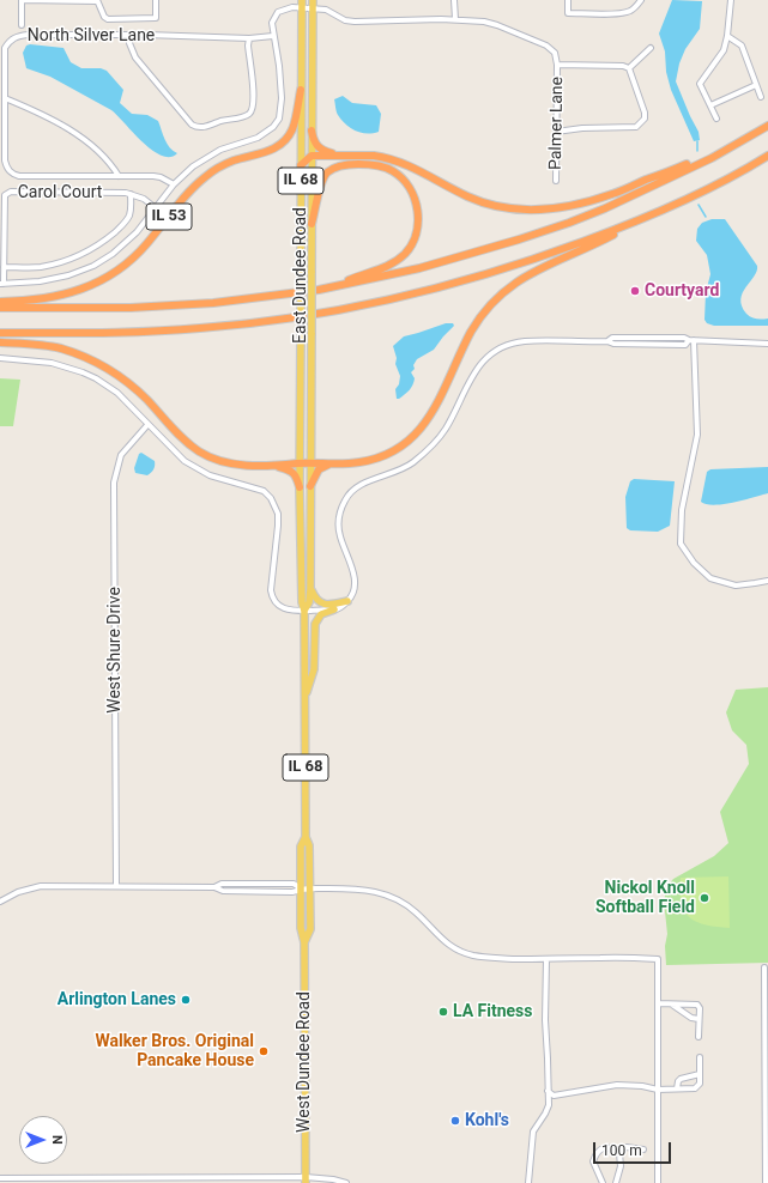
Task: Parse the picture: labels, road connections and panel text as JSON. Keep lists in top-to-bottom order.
{
  "streets": {
    "highway": ["IL 53"],
    "main road": ["IL 68", "East Dundee Road", "West Dundee Road"],
    "street": [
      "North Silver Lane",
      "Palmer Lane",
      "Carol Court",
      "West Shure Drive"
    ]
  },
  "crossings": [
    ["IL 53", "East Dundee Road"],
    ["East Dundee Road", "West Dundee Road"]
  ],
  "places": [
    "Courtyard",
    "Nickol Knoll Softball Field",
    "Arlington Lanes",
    "LA Fitness",
    "Walker Bros. Original Pancake House",
    "Kohl's"
  ],
  "scale_bar": "100 m",
  "north": "right"
}
